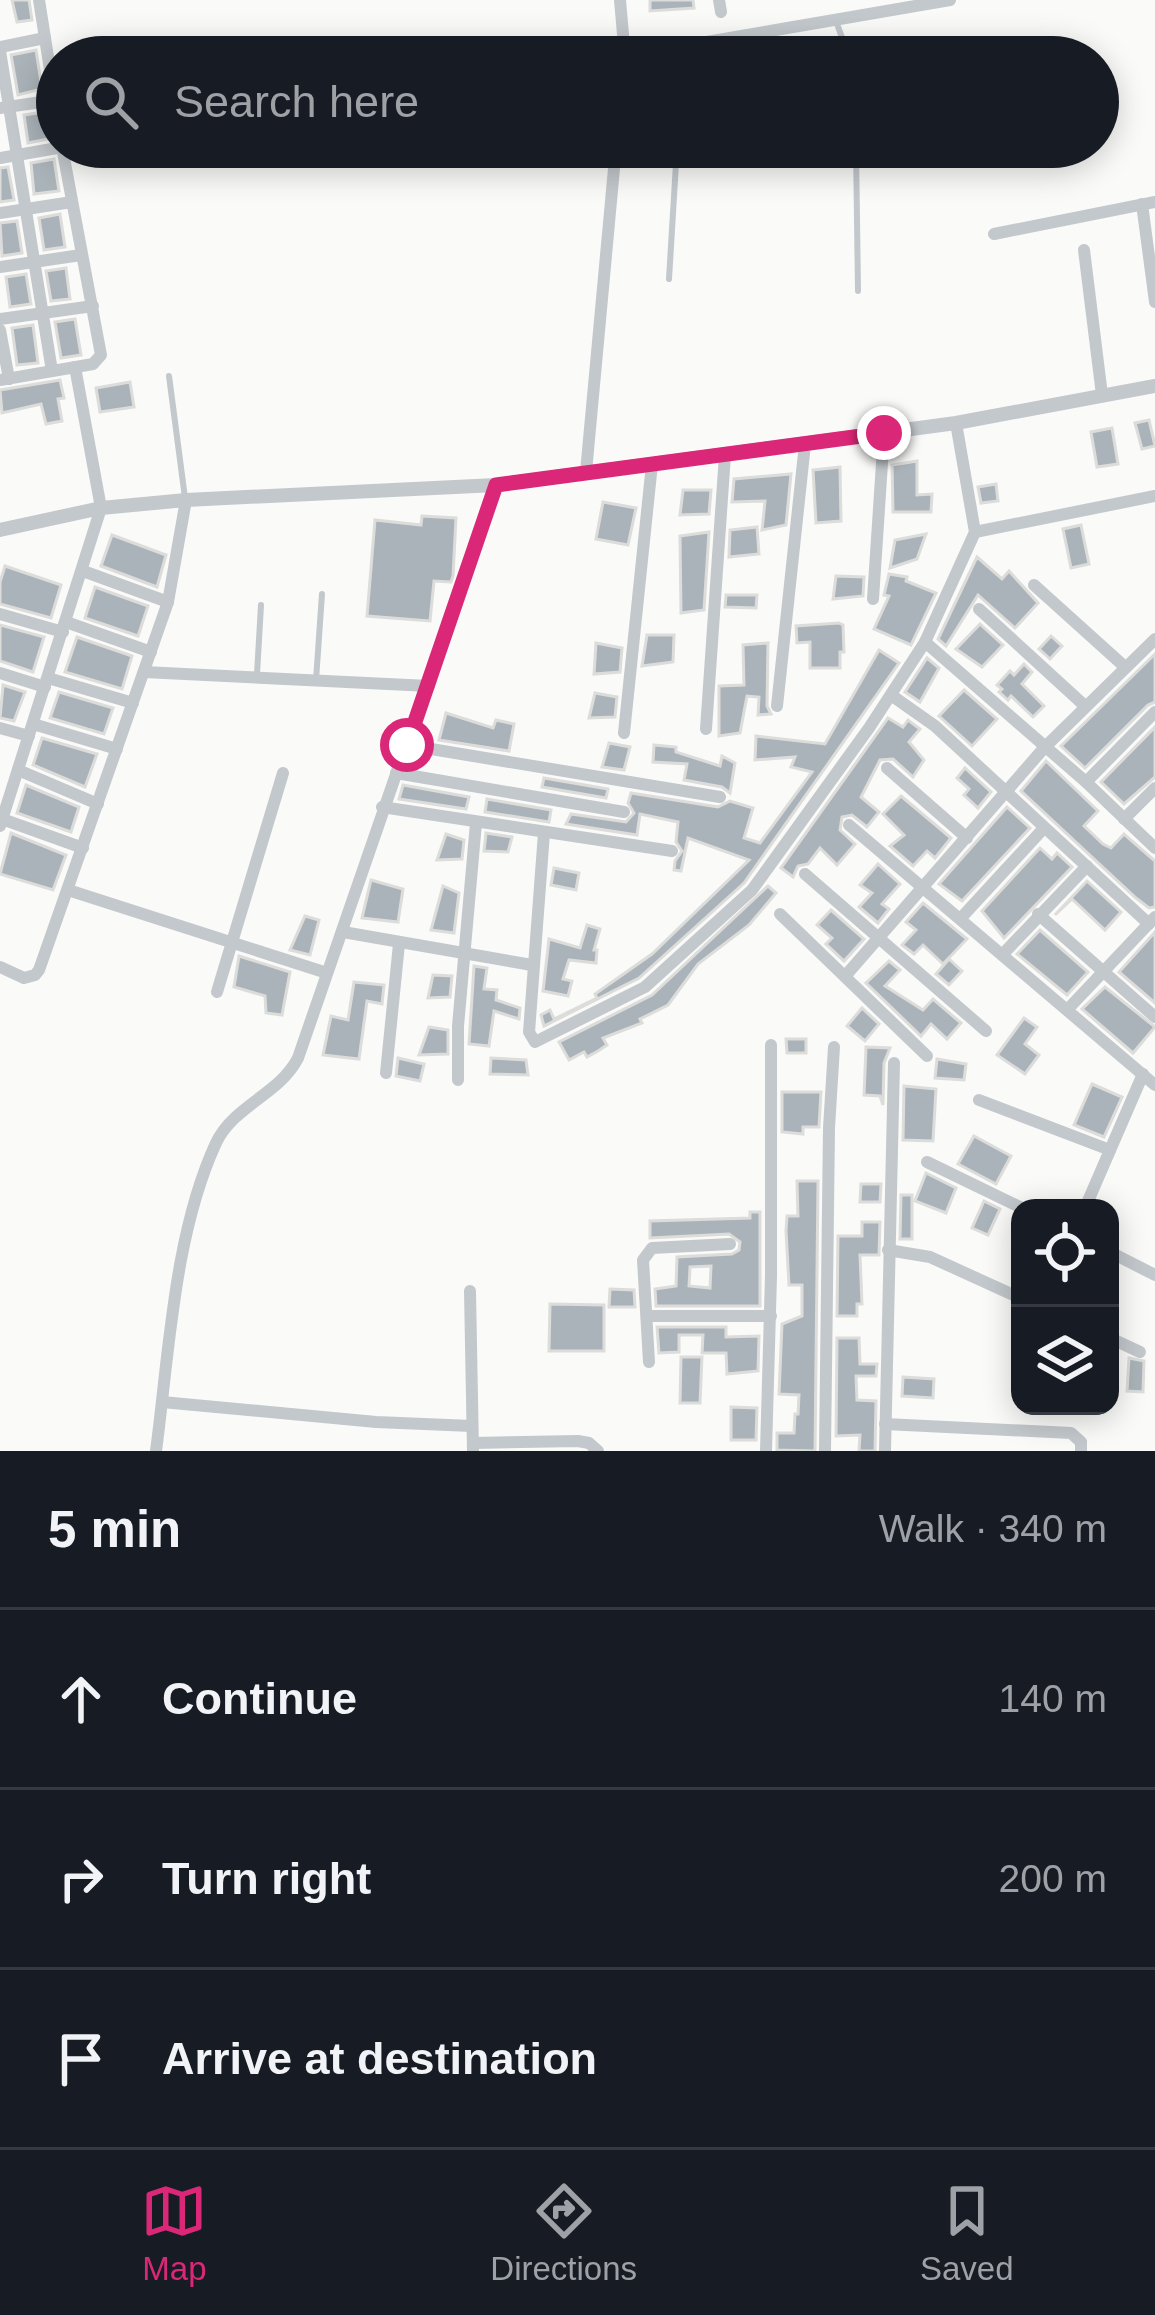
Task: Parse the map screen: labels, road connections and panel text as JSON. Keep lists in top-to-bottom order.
{
  "page": {
    "search": "Search here",
    "heading": ["5 min", "Walk · 340 m"],
    "list": [
      ["Continue", "140 m"],
      ["Turn right", "200 m"],
      "Arrive at destination"
    ],
    "nav": ["Map", "Directions", "Saved"]
  }
}
